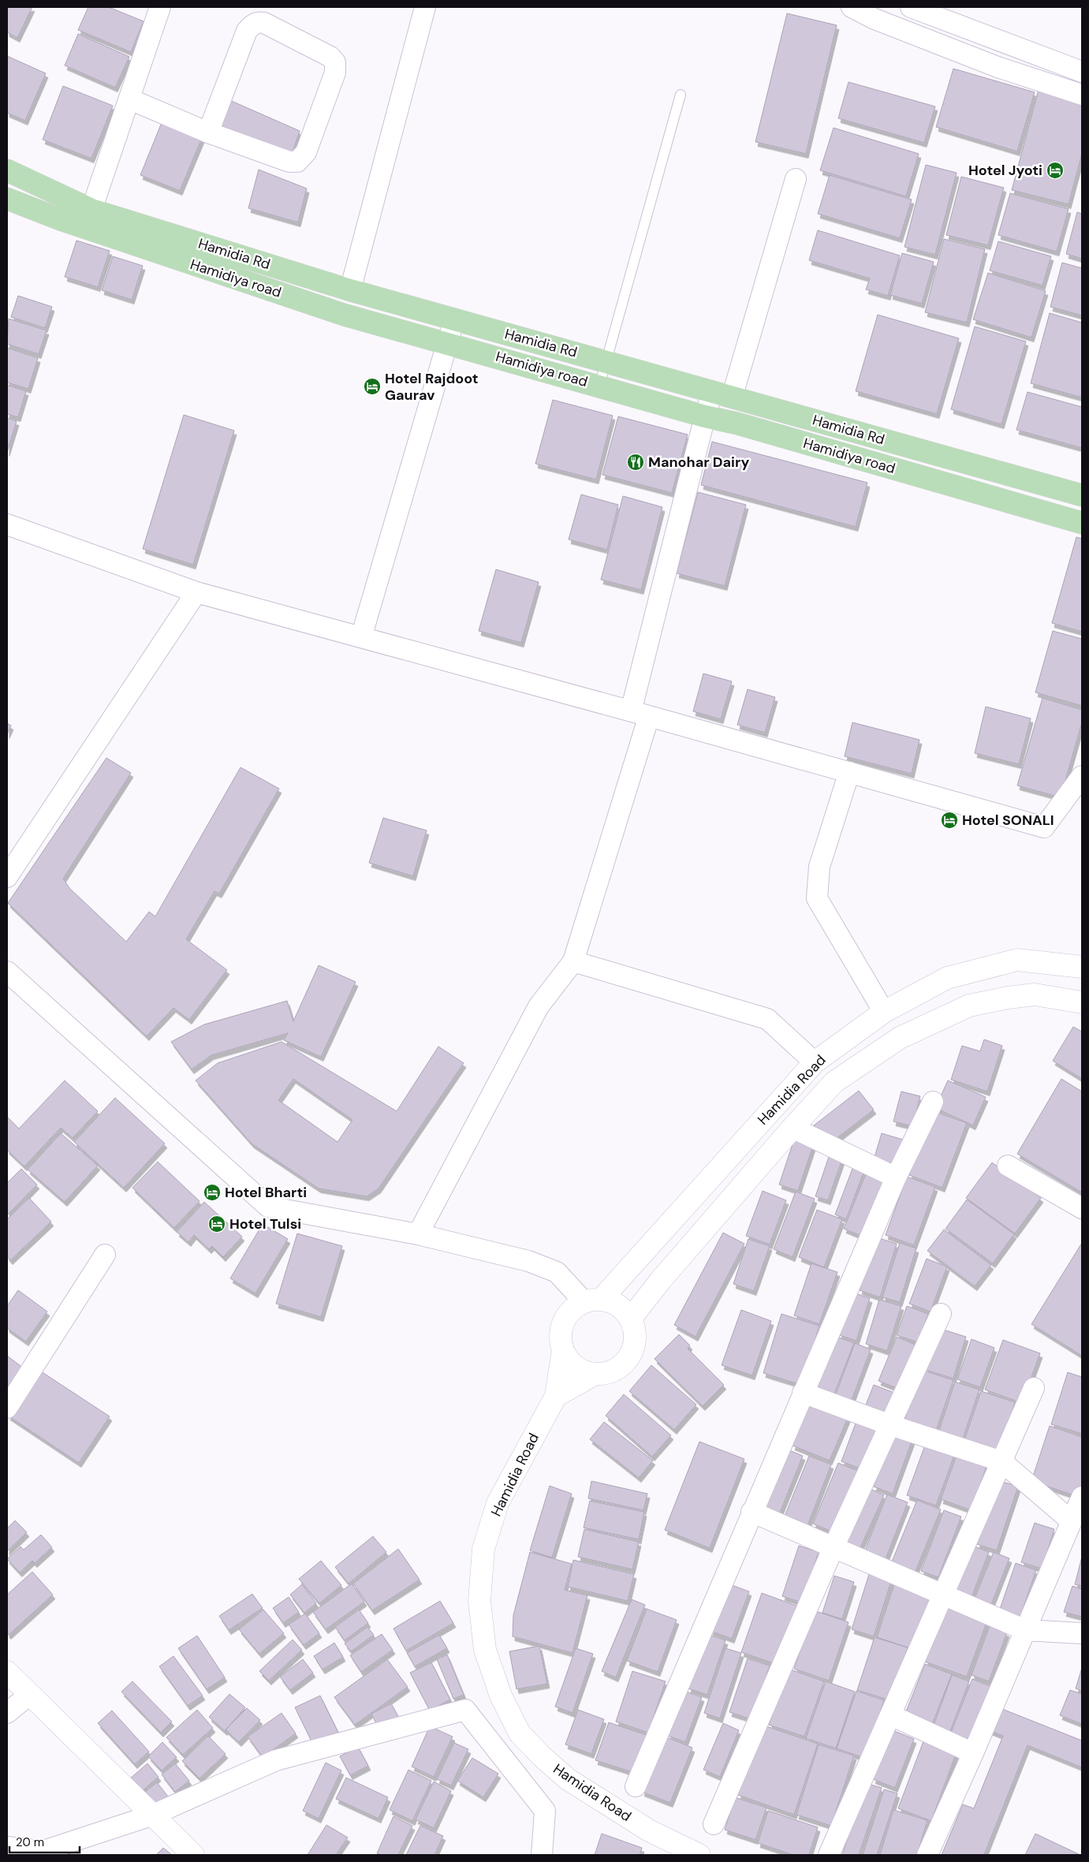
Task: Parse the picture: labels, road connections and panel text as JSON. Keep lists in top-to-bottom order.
{
  "streets": {
    "main road": ["Hamidia Rd", "Hamidiya road", "Hamidia Road"]
  },
  "places": {
    "hotel": [
      "Hotel Jyoti",
      "Hotel Rajdoot Gaurav",
      "Hotel SONALI",
      "Hotel Bharti",
      "Hotel Tulsi"
    ],
    "restaurant": ["Manohar Dairy"]
  },
  "scale_bar": "20 m"
}
